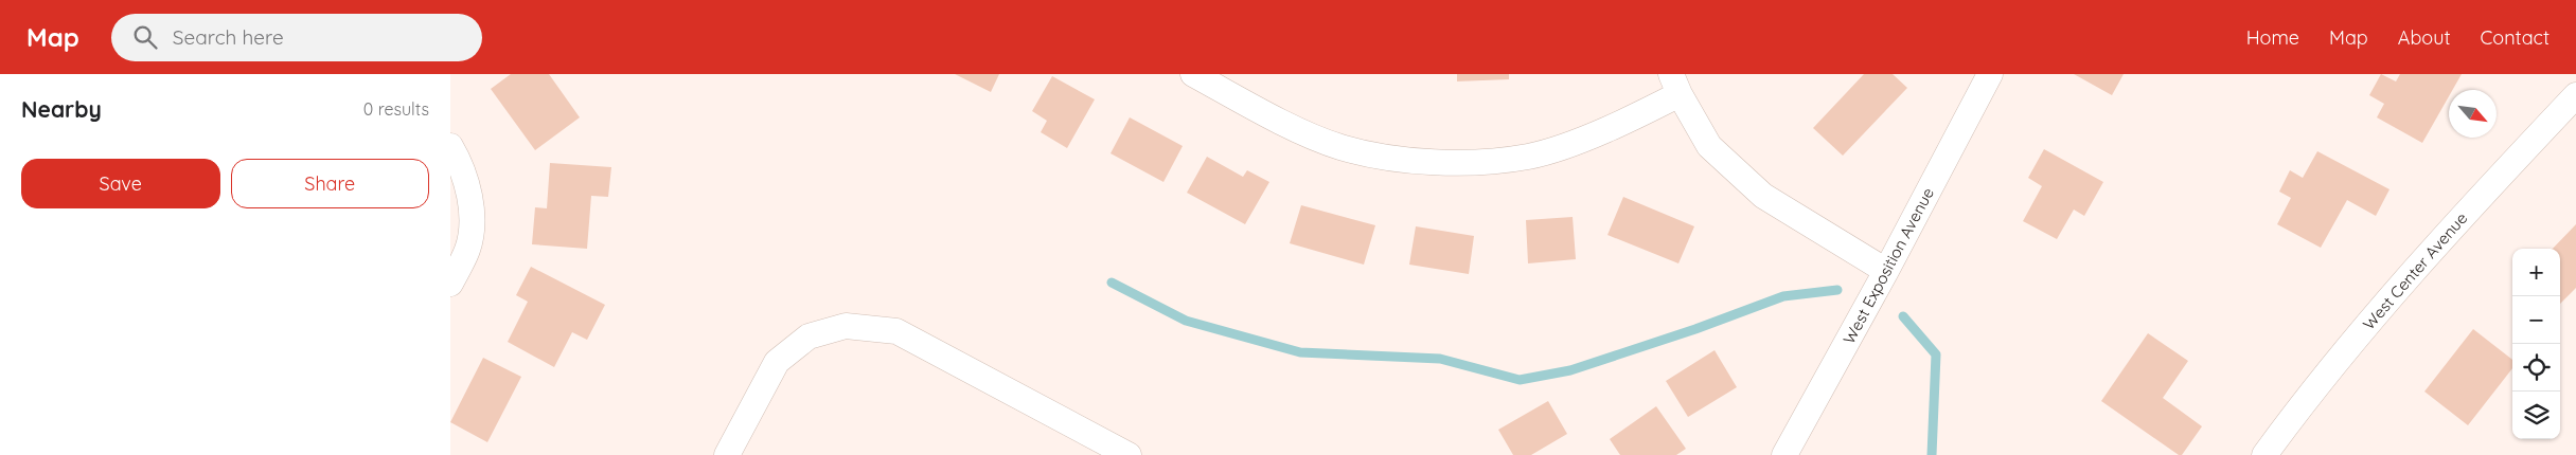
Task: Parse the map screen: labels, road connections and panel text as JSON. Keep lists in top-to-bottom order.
{
  "streets": {
    "street": ["West Exposition Avenue", "West Center Avenue"]
  },
  "north": "bottom right",
  "page": {
    "header": "Map",
    "search": "Search here",
    "nav": [
      "Home",
      "Map",
      "About",
      "Contact"
    ],
    "heading": ["Nearby", "0 results"],
    "buttons": ["Save", "Share"],
    "map_buttons": ["+", "−"]
  }
}
